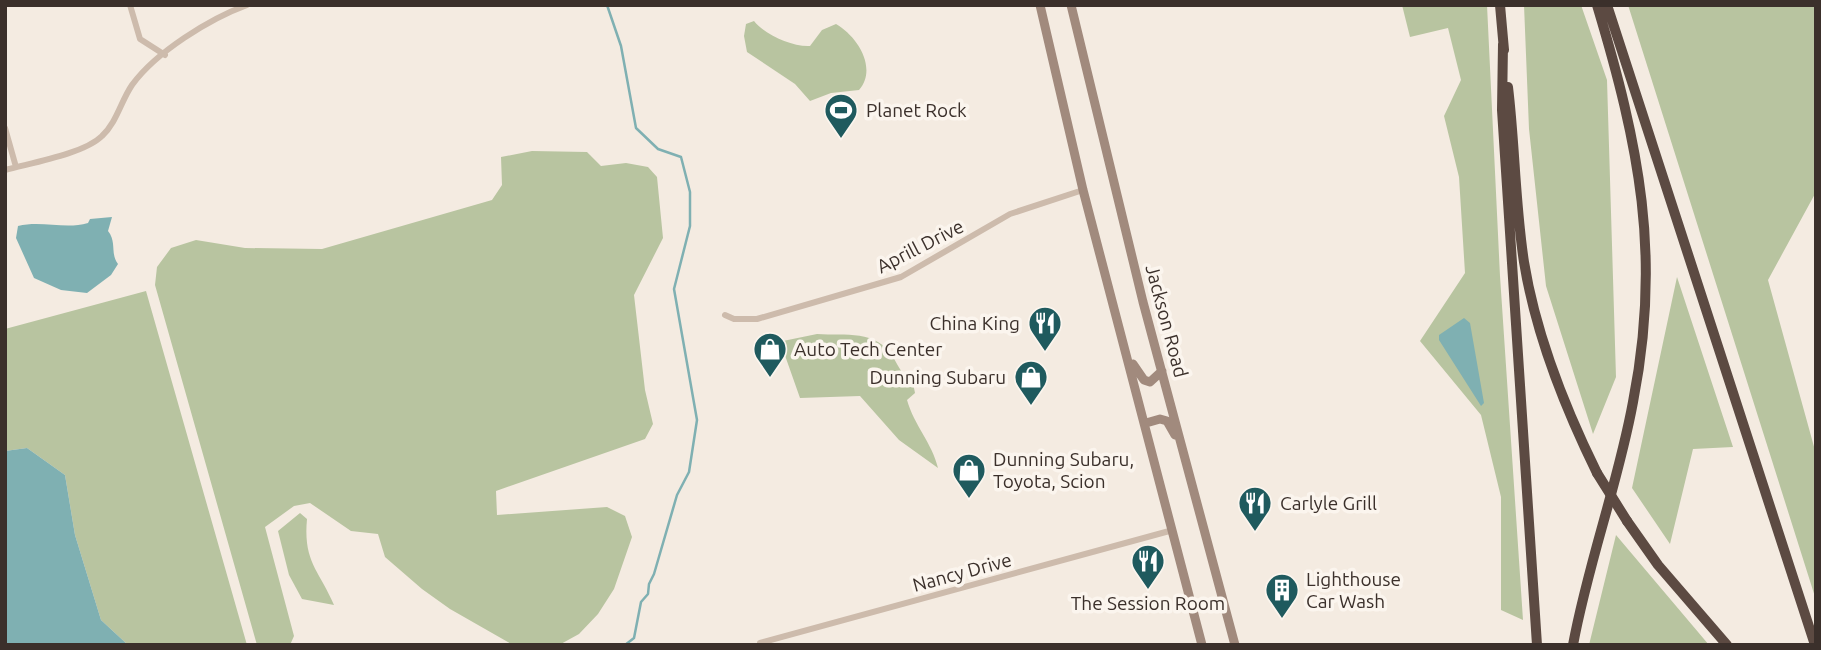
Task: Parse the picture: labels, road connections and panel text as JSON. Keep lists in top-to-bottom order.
{
  "streets": {
    "main road": ["Jackson Road"],
    "street": ["Aprill Drive", "Nancy Drive"]
  },
  "places": {
    "sports": ["Planet Rock"],
    "restaurant": ["China King", "Carlyle Grill", "The Session Room"],
    "shop": ["Auto Tech Center", "Dunning Subaru", "Dunning Subaru, Toyota, Scion"],
    "building": ["Lighthouse Car Wash"]
  }
}
